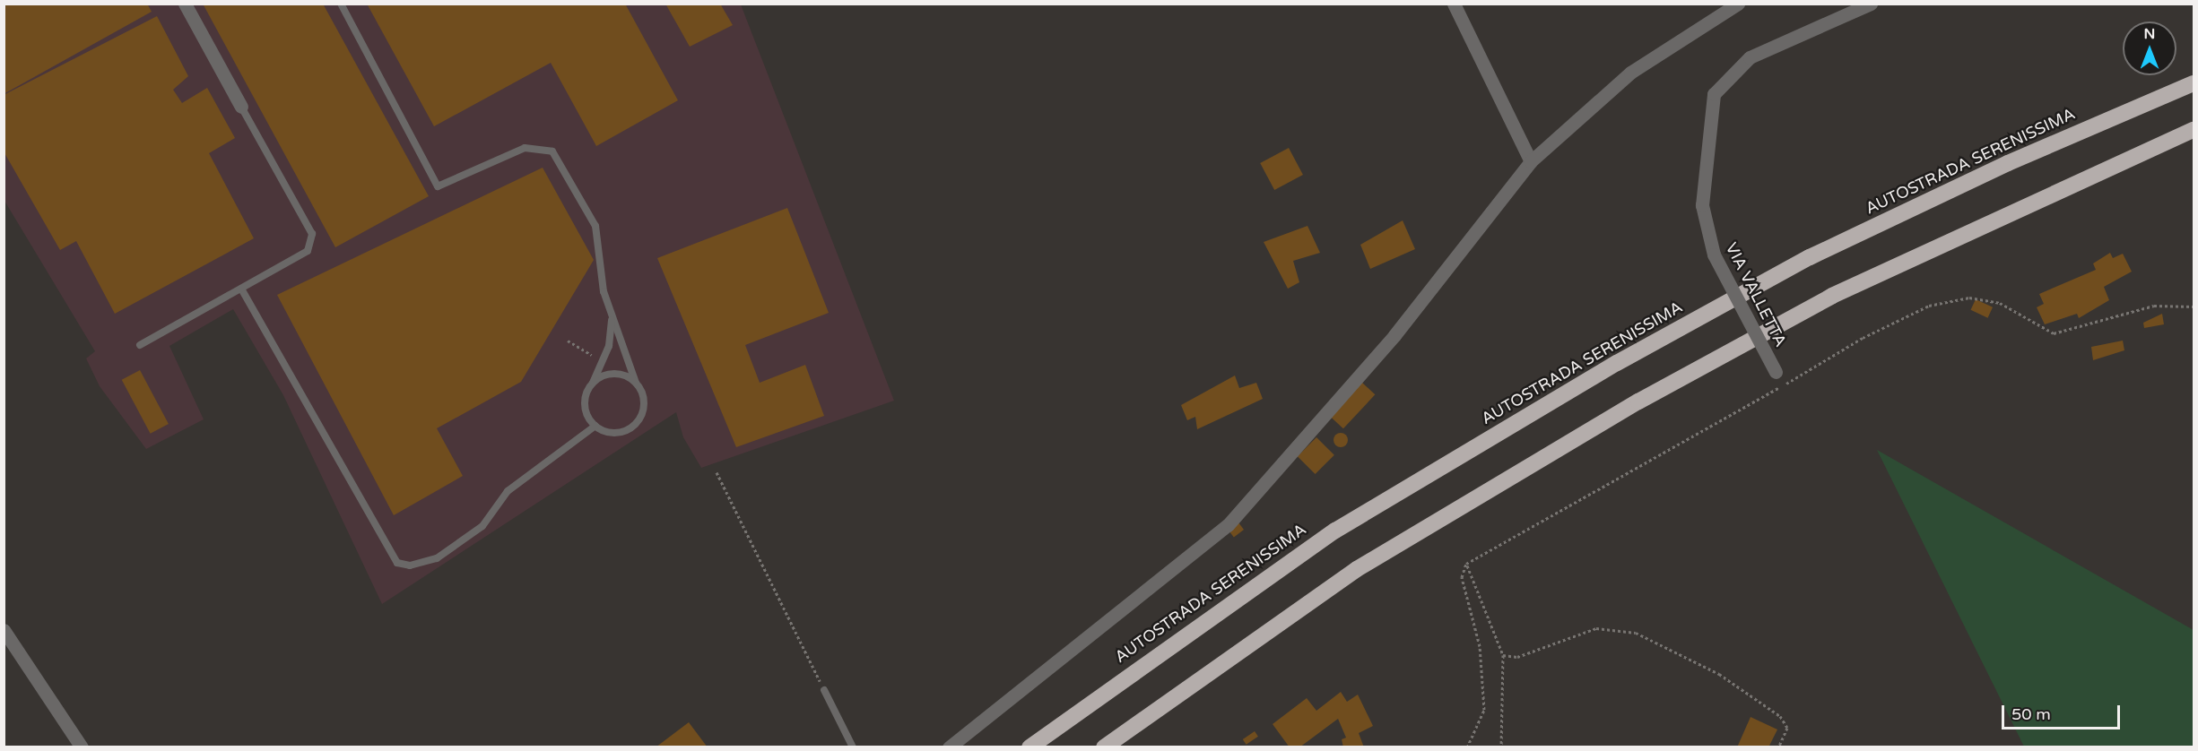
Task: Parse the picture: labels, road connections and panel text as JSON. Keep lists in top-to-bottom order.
{
  "streets": {
    "highway": ["AUTOSTRADA SERENISSIMA"],
    "street": ["VIA VALLETTA"]
  },
  "scale_bar": "50 m",
  "north": "top"
}
